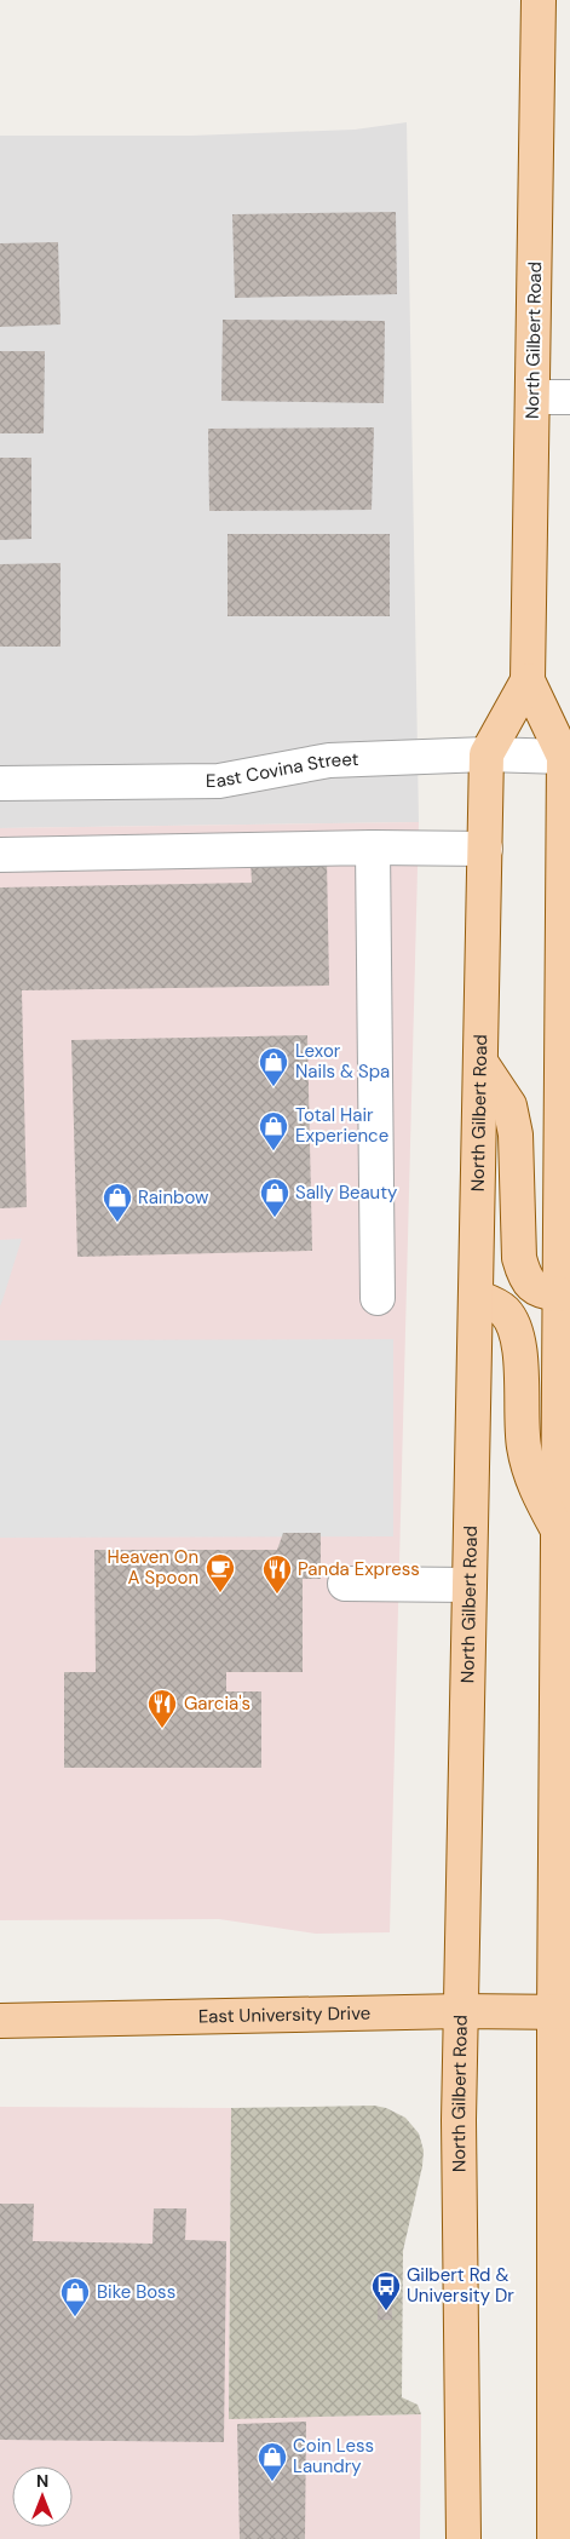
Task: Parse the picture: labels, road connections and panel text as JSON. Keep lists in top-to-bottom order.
{
  "streets": {
    "main road": ["North Gilbert Road", "East University Drive"],
    "street": ["East Covina Street"]
  },
  "crossings": [
    ["North Gilbert Road", "East Covina Street"],
    ["North Gilbert Road", "East University Drive"]
  ],
  "places": {
    "shop": [
      "Lexor Nails & Spa",
      "Total Hair Experience",
      "Sally Beauty",
      "Rainbow",
      "Bike Boss",
      "Coin Less Laundry"
    ],
    "cafe": ["Heaven On A Spoon"],
    "restaurant": ["Panda Express", "Garcia's"],
    "bus stop": ["Gilbert Rd & University Dr"]
  },
  "north": "top"
}
